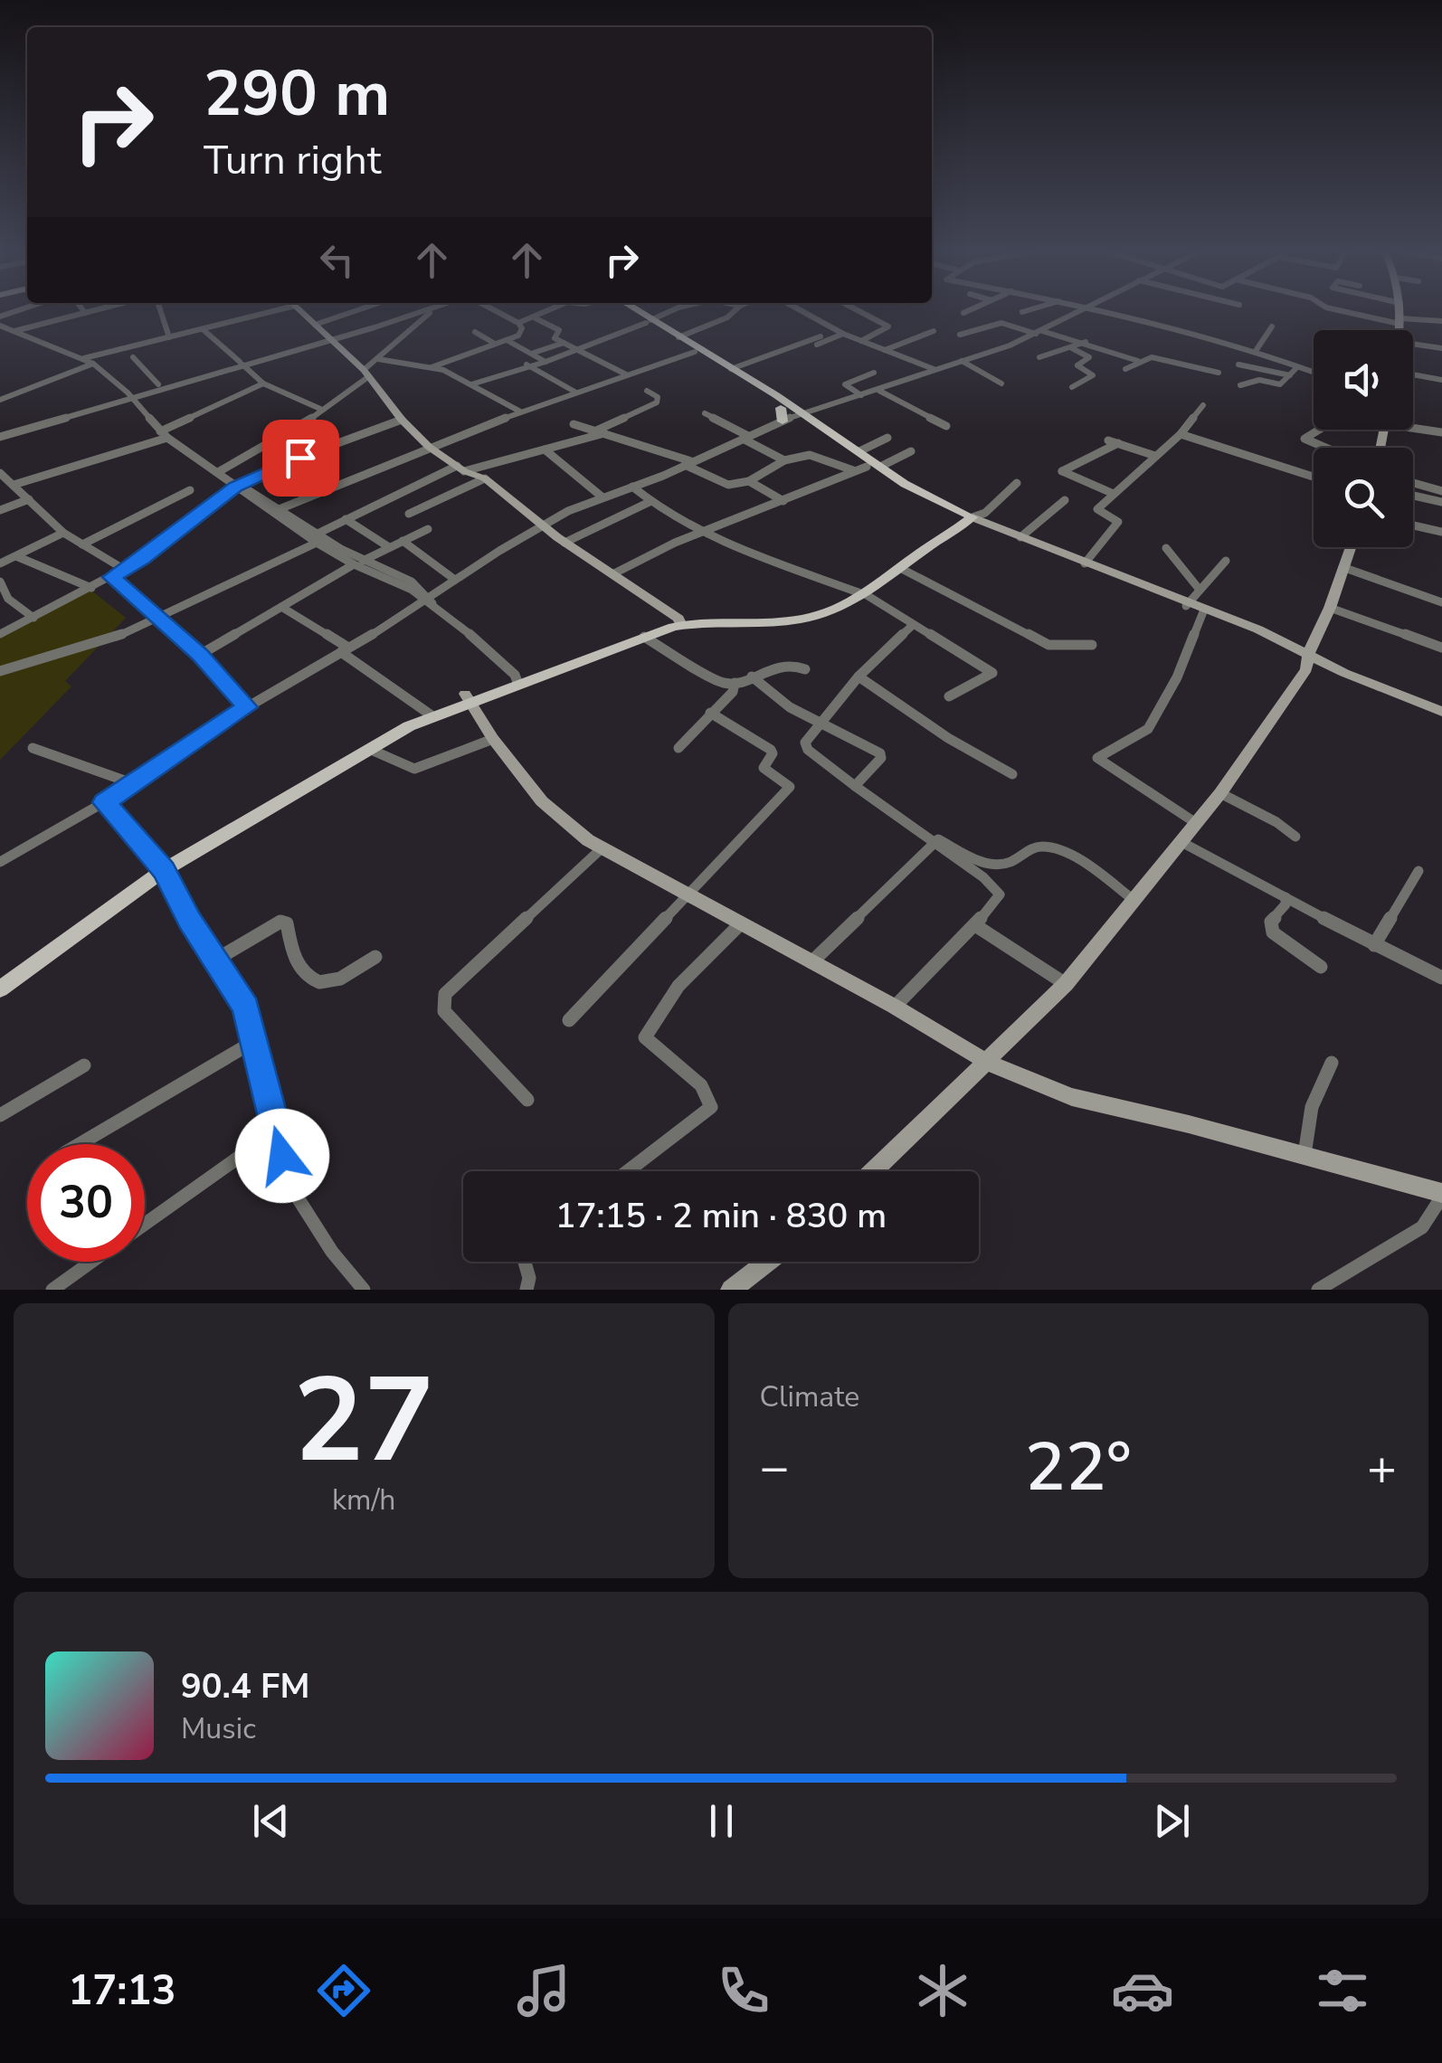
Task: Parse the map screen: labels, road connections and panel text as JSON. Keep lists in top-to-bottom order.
{
  "page": {
    "turn": ["290 m", "Turn right"],
    "limit": "30",
    "trip": "17:15 · 2 min · 830 m",
    "tile": [
      ["27", "km/h"],
      "Climate"
    ],
    "heat": ["−", "22°", "+"],
    "song": ["90.4 FM", "Music"],
    "tabs": "17:13"
  }
}
